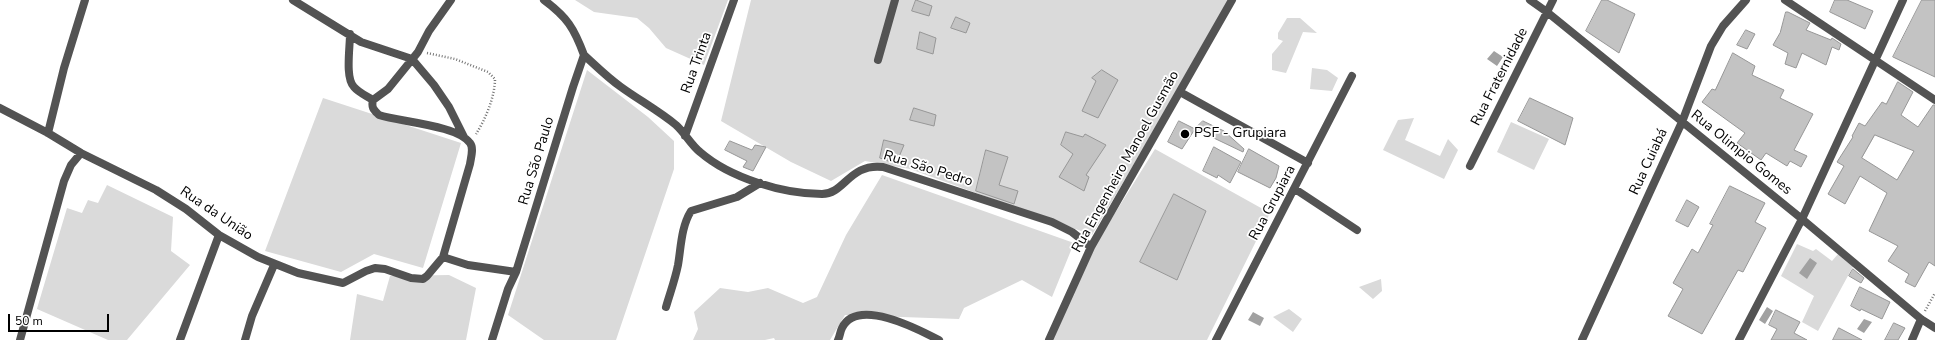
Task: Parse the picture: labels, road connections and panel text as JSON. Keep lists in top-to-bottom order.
{
  "streets": {
    "street": [
      "Rua Trinta",
      "Rua Fraternidade",
      "Rua Olimpio Gomes",
      "Rua São Paulo",
      "Rua Engenheiro Manoel Gusmão",
      "Rua Cuiabá",
      "Rua São Pedro",
      "Rua Grupiara",
      "Rua da União"
    ]
  },
  "crossings": [
    ["Rua Trinta", "Rua São Pedro"],
    ["Rua Fraternidade", "Rua Olimpio Gomes"],
    ["Rua Olimpio Gomes", "Rua Cuiabá"],
    ["Rua São Paulo", "Rua São Pedro"],
    ["Rua Engenheiro Manoel Gusmão", "Rua São Pedro"]
  ],
  "places": ["PSF - Grupiara"],
  "scale_bar": "50 m"
}
